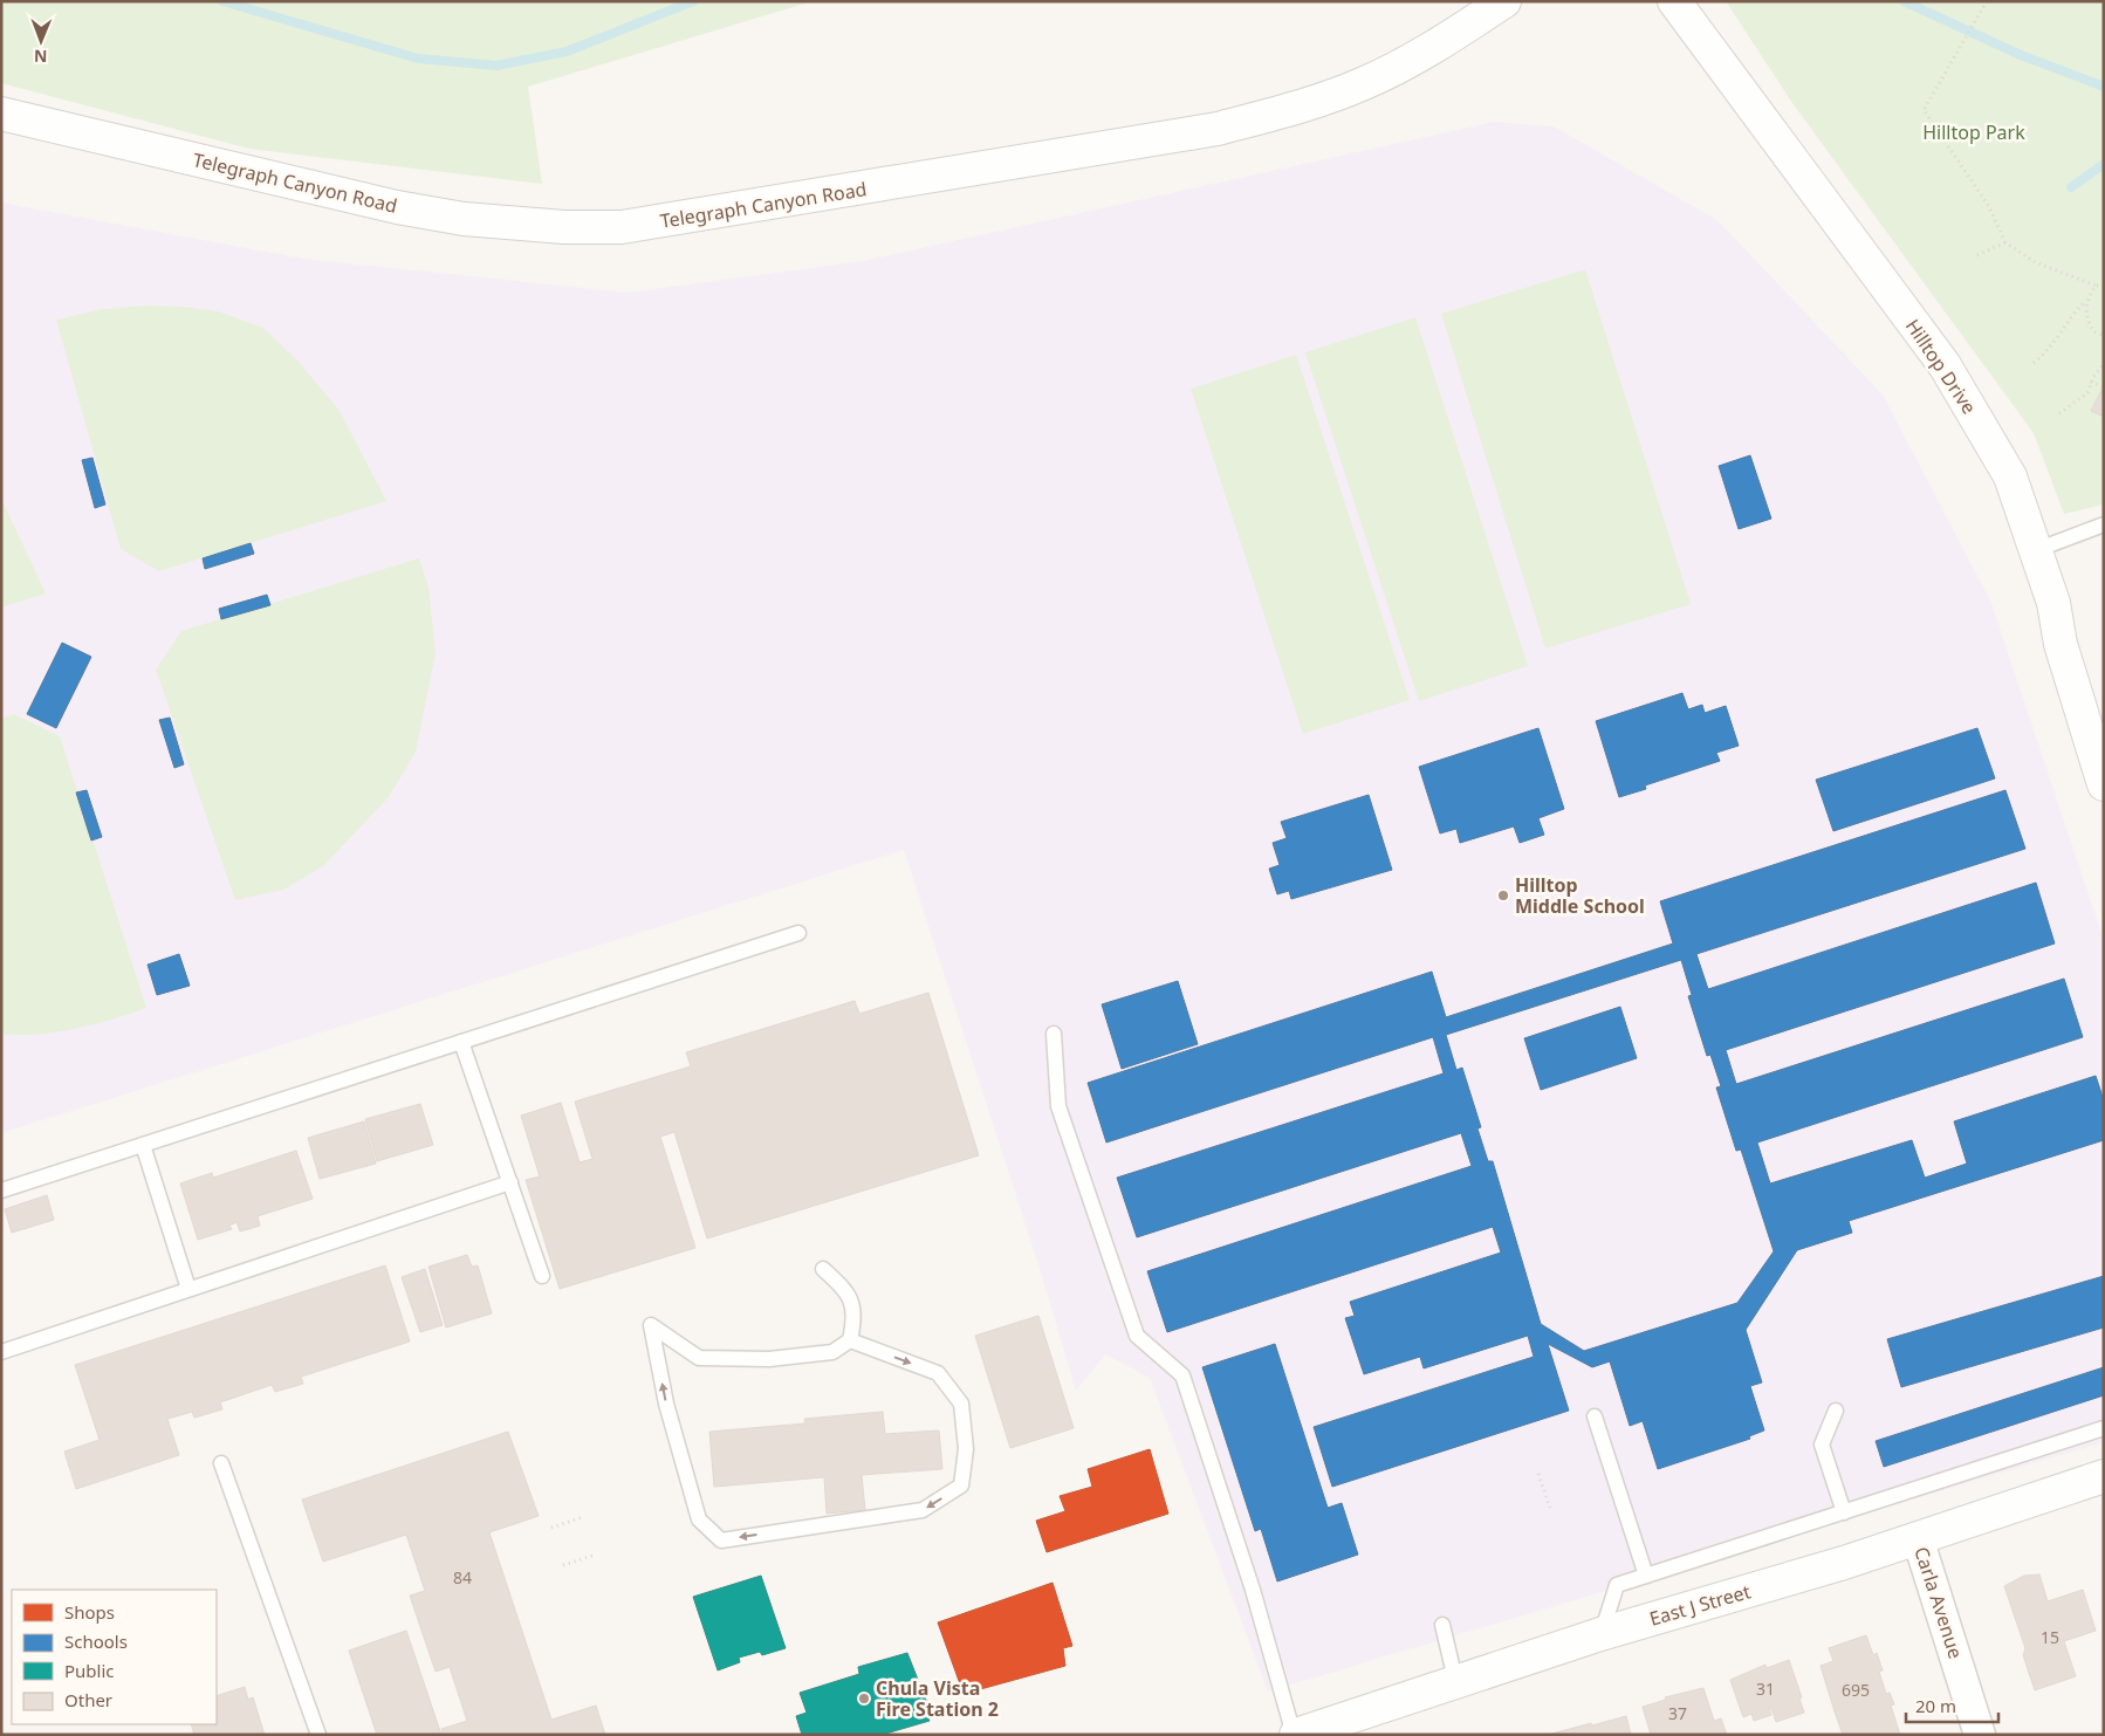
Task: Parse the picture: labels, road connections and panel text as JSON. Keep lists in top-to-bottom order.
{
  "streets": {
    "street": [
      "Telegraph Canyon Road",
      "Hilltop Drive",
      "Carla Avenue",
      "East J Street"
    ]
  },
  "crossings": [
    ["Carla Avenue", "East J Street"]
  ],
  "parks": ["Hilltop Park"],
  "places": ["Hilltop Middle School", "Chula Vista Fire Station 2"],
  "house_numbers": [
    "84",
    "15",
    "31",
    "695",
    "37"
  ],
  "legend": [
    "Shops",
    "Schools",
    "Public",
    "Other"
  ],
  "scale_bar": "20 m",
  "north": "bottom"
}
